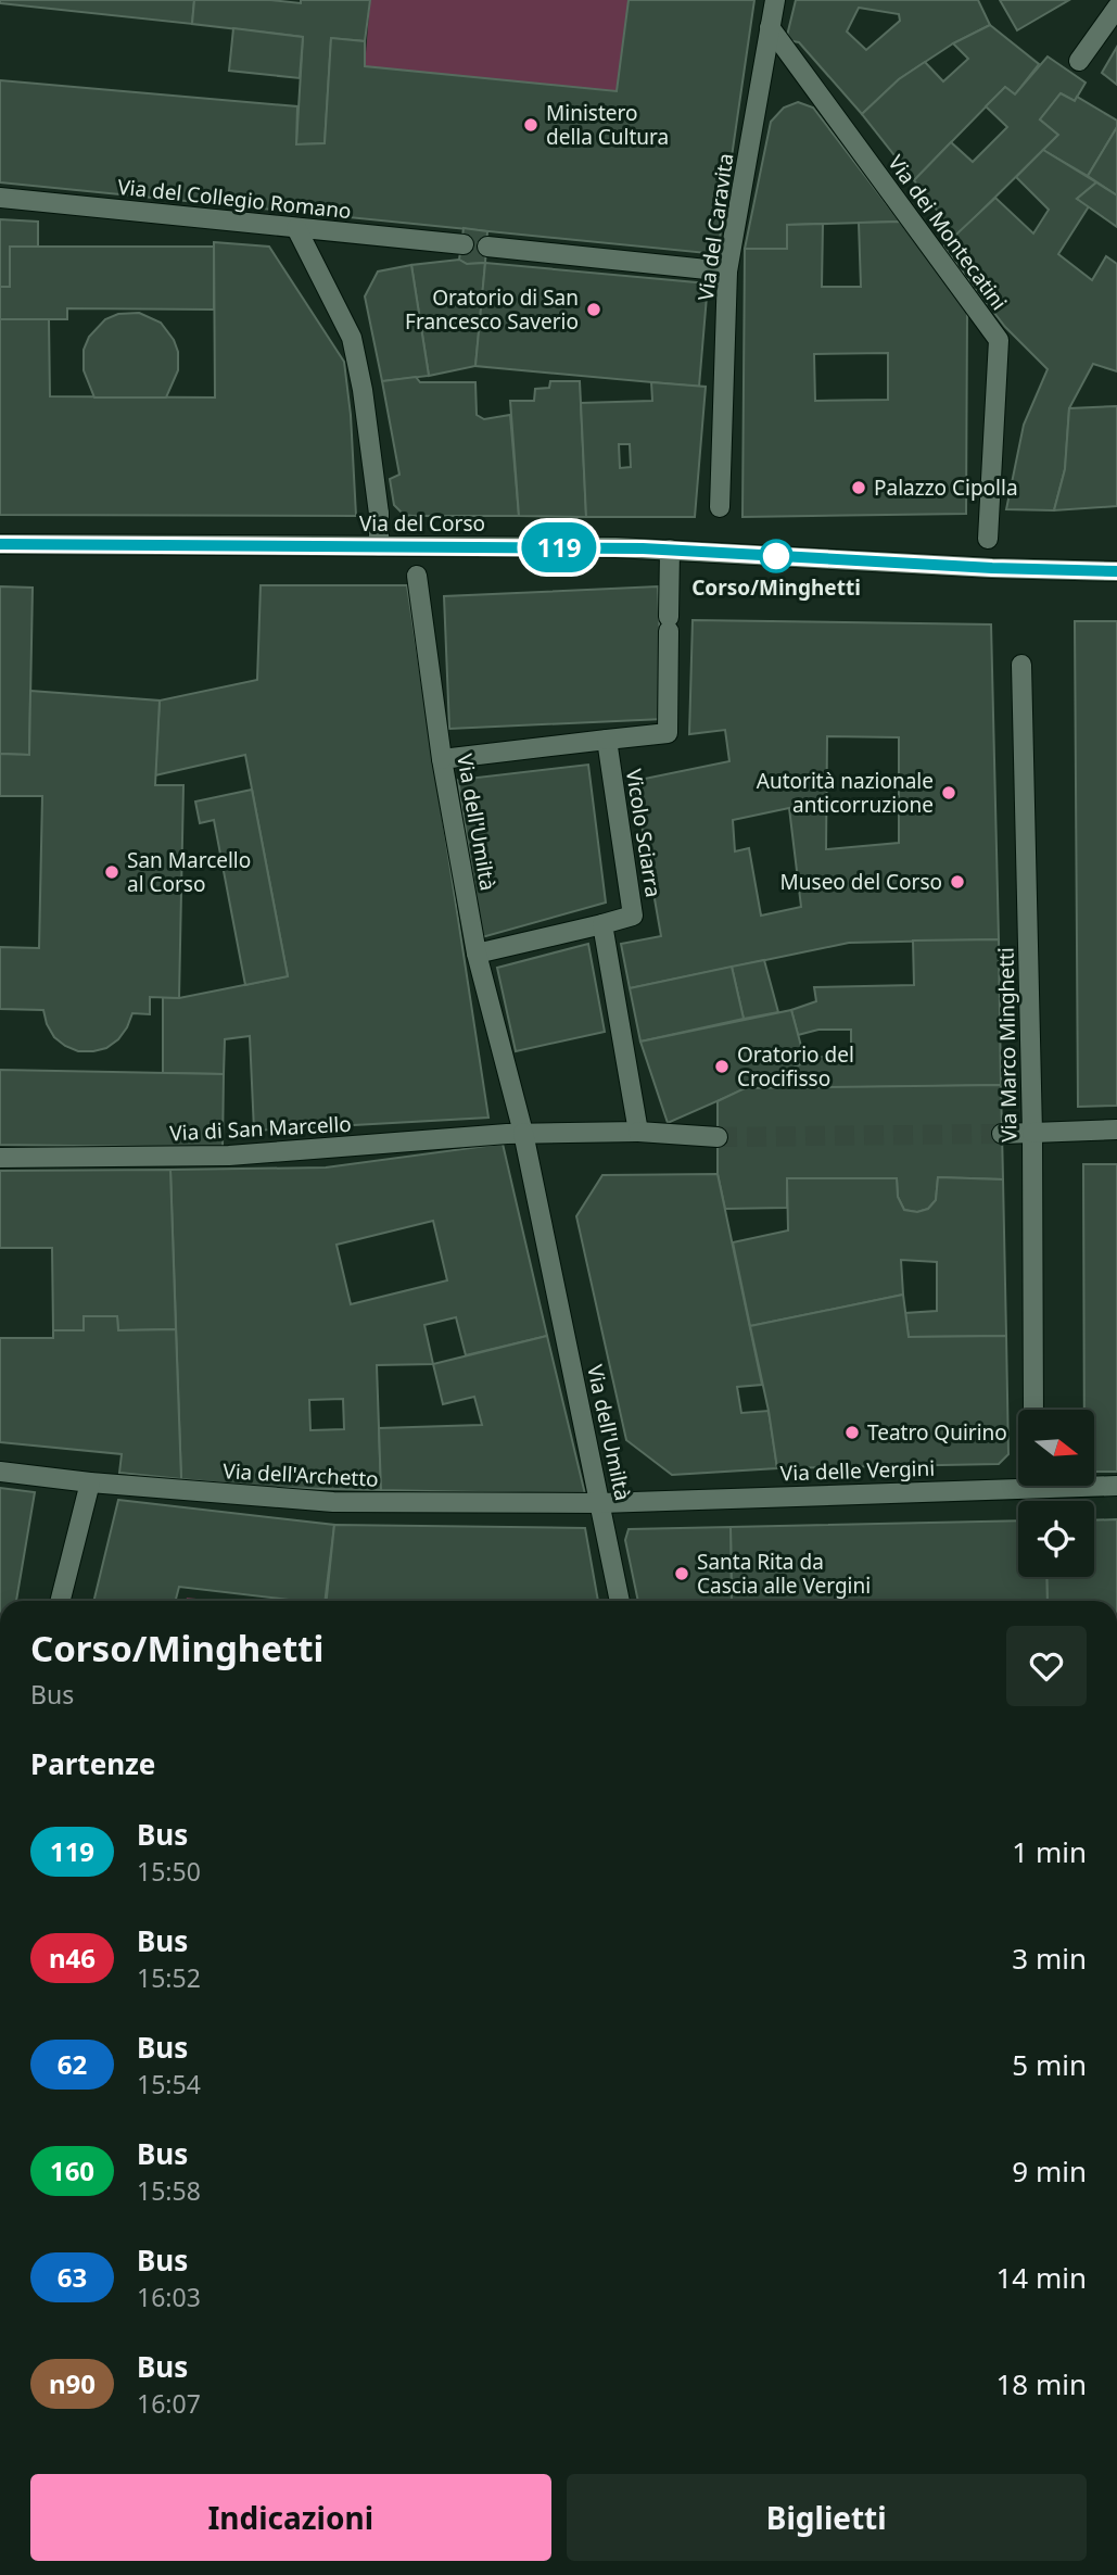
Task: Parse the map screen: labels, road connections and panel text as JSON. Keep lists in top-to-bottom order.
{
  "streets": {
    "street": [
      "Via del Collegio Romano",
      "Via del Caravita",
      "Via dei Montecatini",
      "Via del Corso",
      "Via dell'Umiltà",
      "Vicolo Sciarra",
      "Via Marco Minghetti",
      "Via di San Marcello",
      "Via delle Vergini",
      "Via dell'Archetto"
    ]
  },
  "crossings": [
    ["Via del Caravita", "Via dei Montecatini"],
    ["Via dell'Umiltà", "Via di San Marcello"],
    ["Via dell'Umiltà", "Via delle Vergini"],
    ["Via dell'Umiltà", "Via dell'Archetto"],
    ["Via delle Vergini", "Via dell'Archetto"]
  ],
  "places": [
    "Ministero della Cultura",
    "Oratorio di San Francesco Saverio",
    "Palazzo Cipolla",
    "Corso/Minghetti",
    "Autorità nazionale anticorruzione",
    "San Marcello al Corso",
    "Museo del Corso",
    "Oratorio del Crocifisso",
    "Teatro Quirino",
    "Santa Rita da Cascia alle Vergini"
  ],
  "lines": ["bus line 119"],
  "north": "right",
  "page": {
    "on_map": "119",
    "heading": [
      ["Corso/Minghetti", "Bus"],
      "Partenze"
    ],
    "list": [
      {
        "mark": "119",
        "name": "Bus",
        "note": "15:50",
        "value": "1 min"
      },
      {
        "mark": "n46",
        "name": "Bus",
        "note": "15:52",
        "value": "3 min"
      },
      {
        "mark": "62",
        "name": "Bus",
        "note": "15:54",
        "value": "5 min"
      },
      {
        "mark": "160",
        "name": "Bus",
        "note": "15:58",
        "value": "9 min"
      },
      {
        "mark": "63",
        "name": "Bus",
        "note": "16:03",
        "value": "14 min"
      },
      {
        "mark": "n90",
        "name": "Bus",
        "note": "16:07",
        "value": "18 min"
      }
    ],
    "buttons": ["Indicazioni", "Biglietti"]
  }
}
